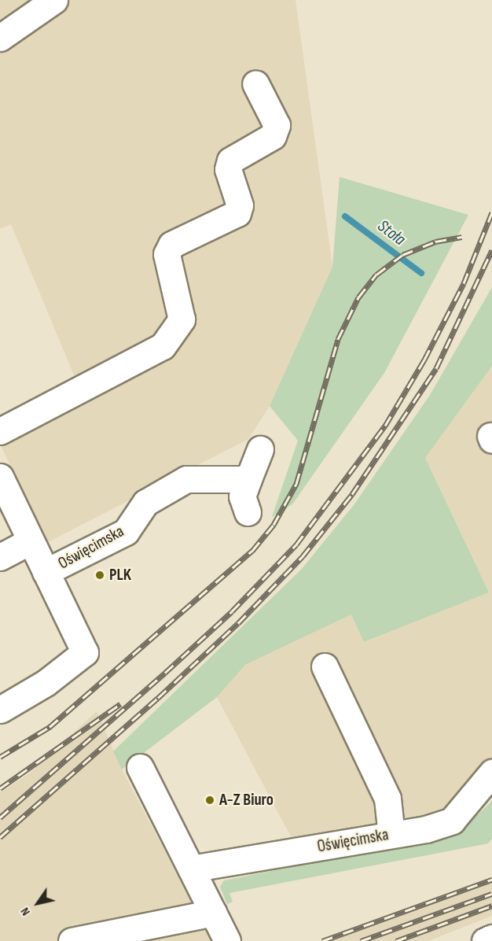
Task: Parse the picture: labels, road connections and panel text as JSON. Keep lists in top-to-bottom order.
{
  "streets": {
    "street": ["Oświęcimska"]
  },
  "water": ["Stoła"],
  "places": ["PLK", "A-Z Biuro"],
  "north": "bottom left"
}
